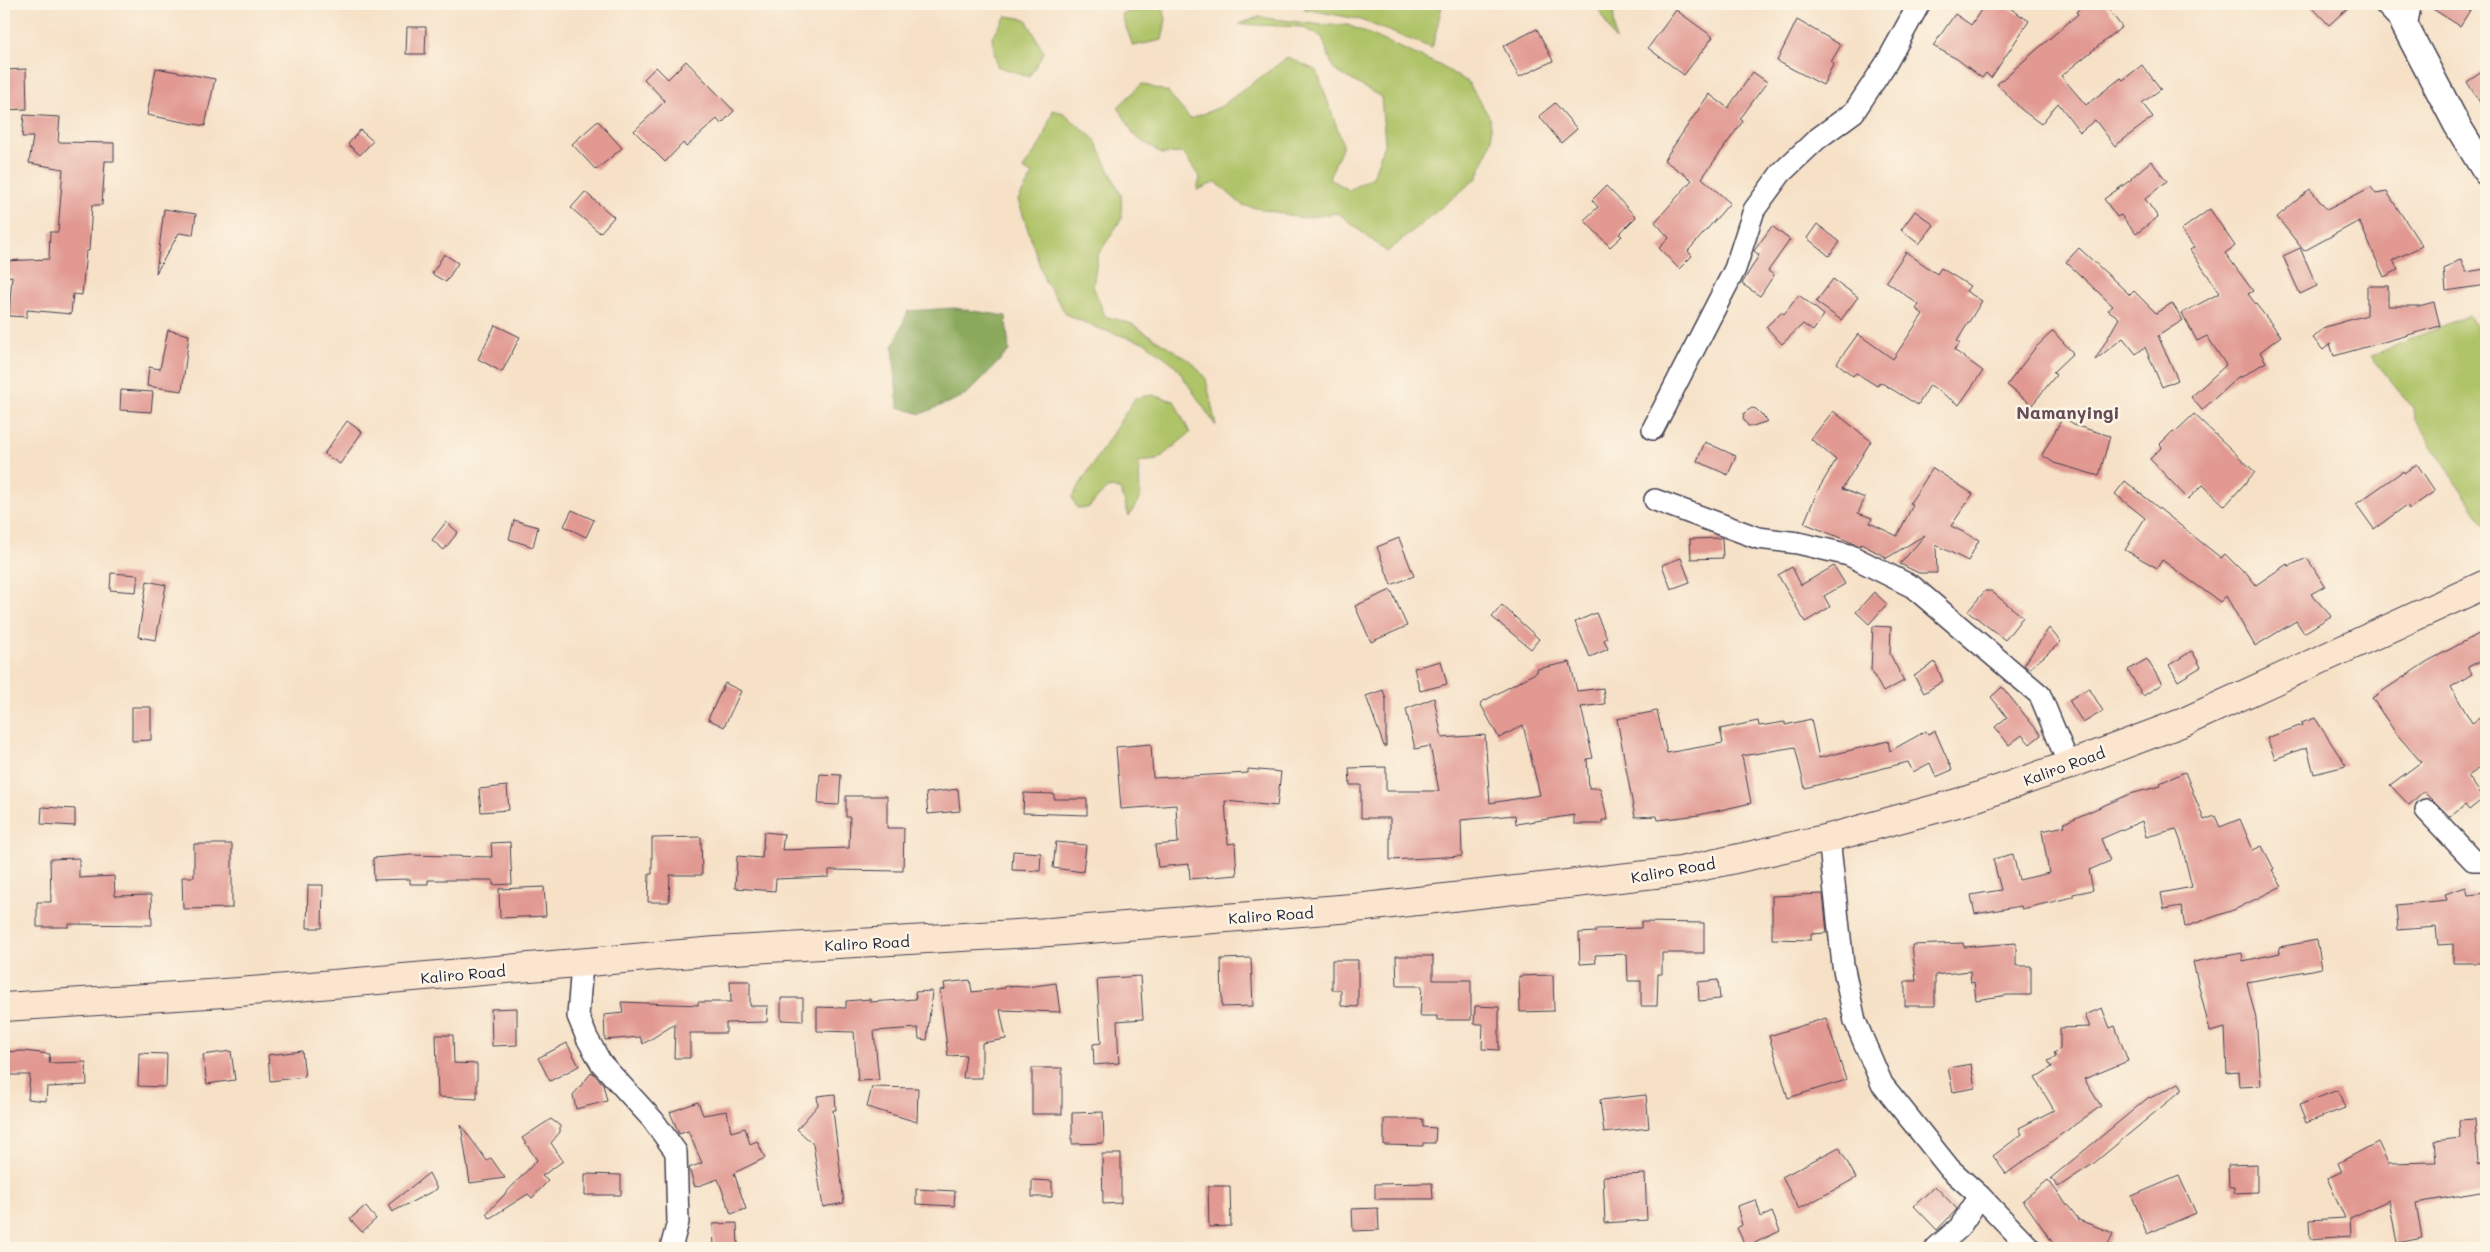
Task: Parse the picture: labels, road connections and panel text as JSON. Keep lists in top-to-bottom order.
{
  "streets": {
    "main road": ["Kaliro Road"]
  },
  "districts": ["Namanyingi"]
}
